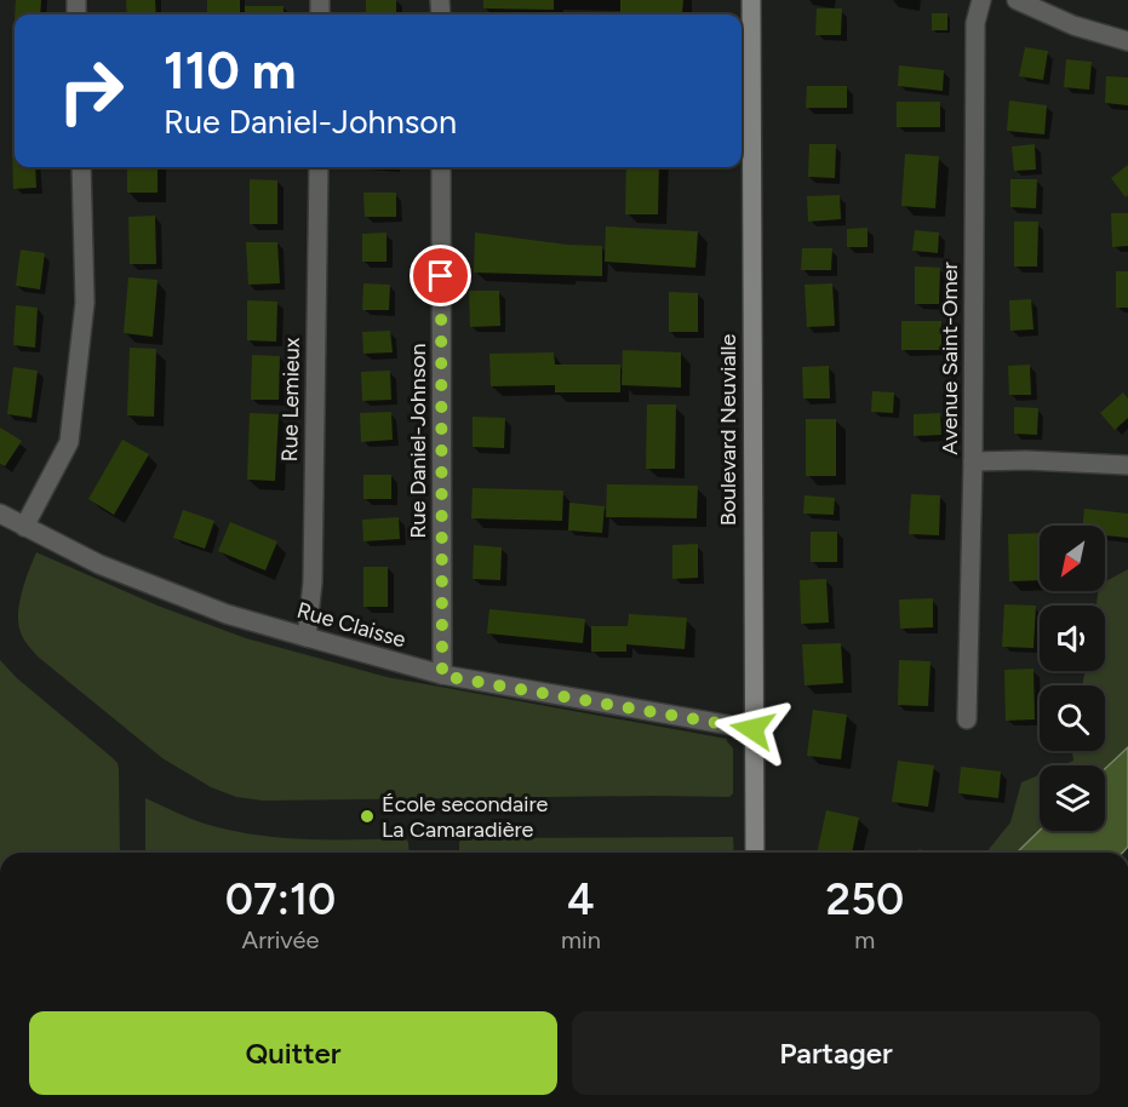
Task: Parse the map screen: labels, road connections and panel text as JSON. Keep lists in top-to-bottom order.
{
  "streets": {
    "main road": ["Boulevard Neuvialle"],
    "street": [
      "Avenue Saint-Omer",
      "Rue Lemieux",
      "Rue Daniel-Johnson",
      "Rue Claisse"
    ]
  },
  "crossings": [
    ["Rue Lemieux", "Rue Claisse"],
    ["Boulevard Neuvialle", "Rue Claisse"],
    ["Rue Daniel-Johnson", "Rue Claisse"]
  ],
  "places": ["École secondaire La Camaradière"],
  "north": "bottom left",
  "page": {
    "turn": ["110 m", "Rue Daniel-Johnson"],
    "eta": [
      "07:10",
      "Arrivée",
      "4",
      "min",
      "250",
      "m"
    ],
    "buttons": ["Quitter", "Partager"]
  }
}
